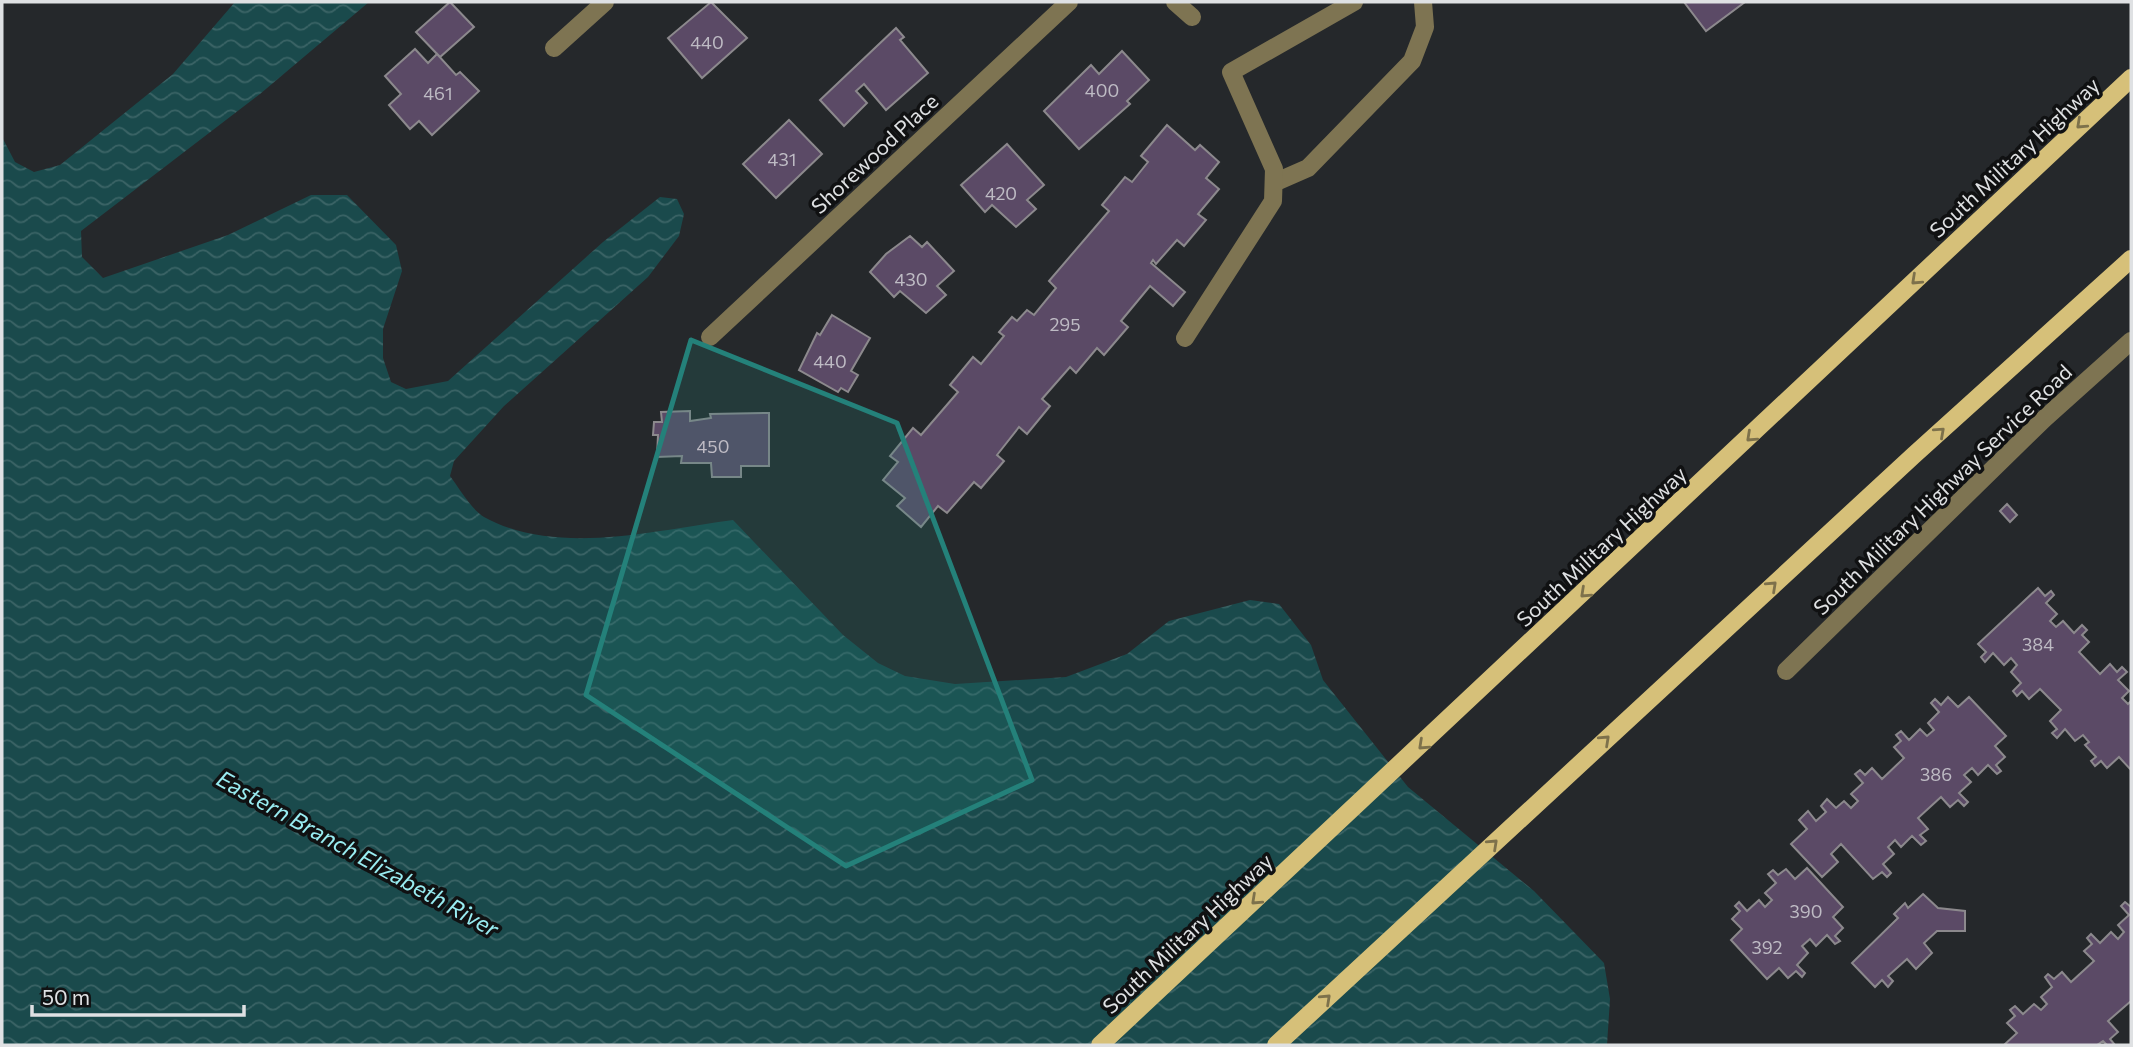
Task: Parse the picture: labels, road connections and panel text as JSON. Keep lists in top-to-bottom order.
{
  "streets": {
    "main road": ["South Military Highway"],
    "street": ["Shorewood Place", "South Military Highway Service Road"]
  },
  "water": ["Eastern Branch Elizabeth River"],
  "house_numbers": [
    "440",
    "400",
    "461",
    "431",
    "420",
    "430",
    "295",
    "440",
    "450",
    "384",
    "386",
    "390",
    "392"
  ],
  "scale_bar": "50 m"
}
